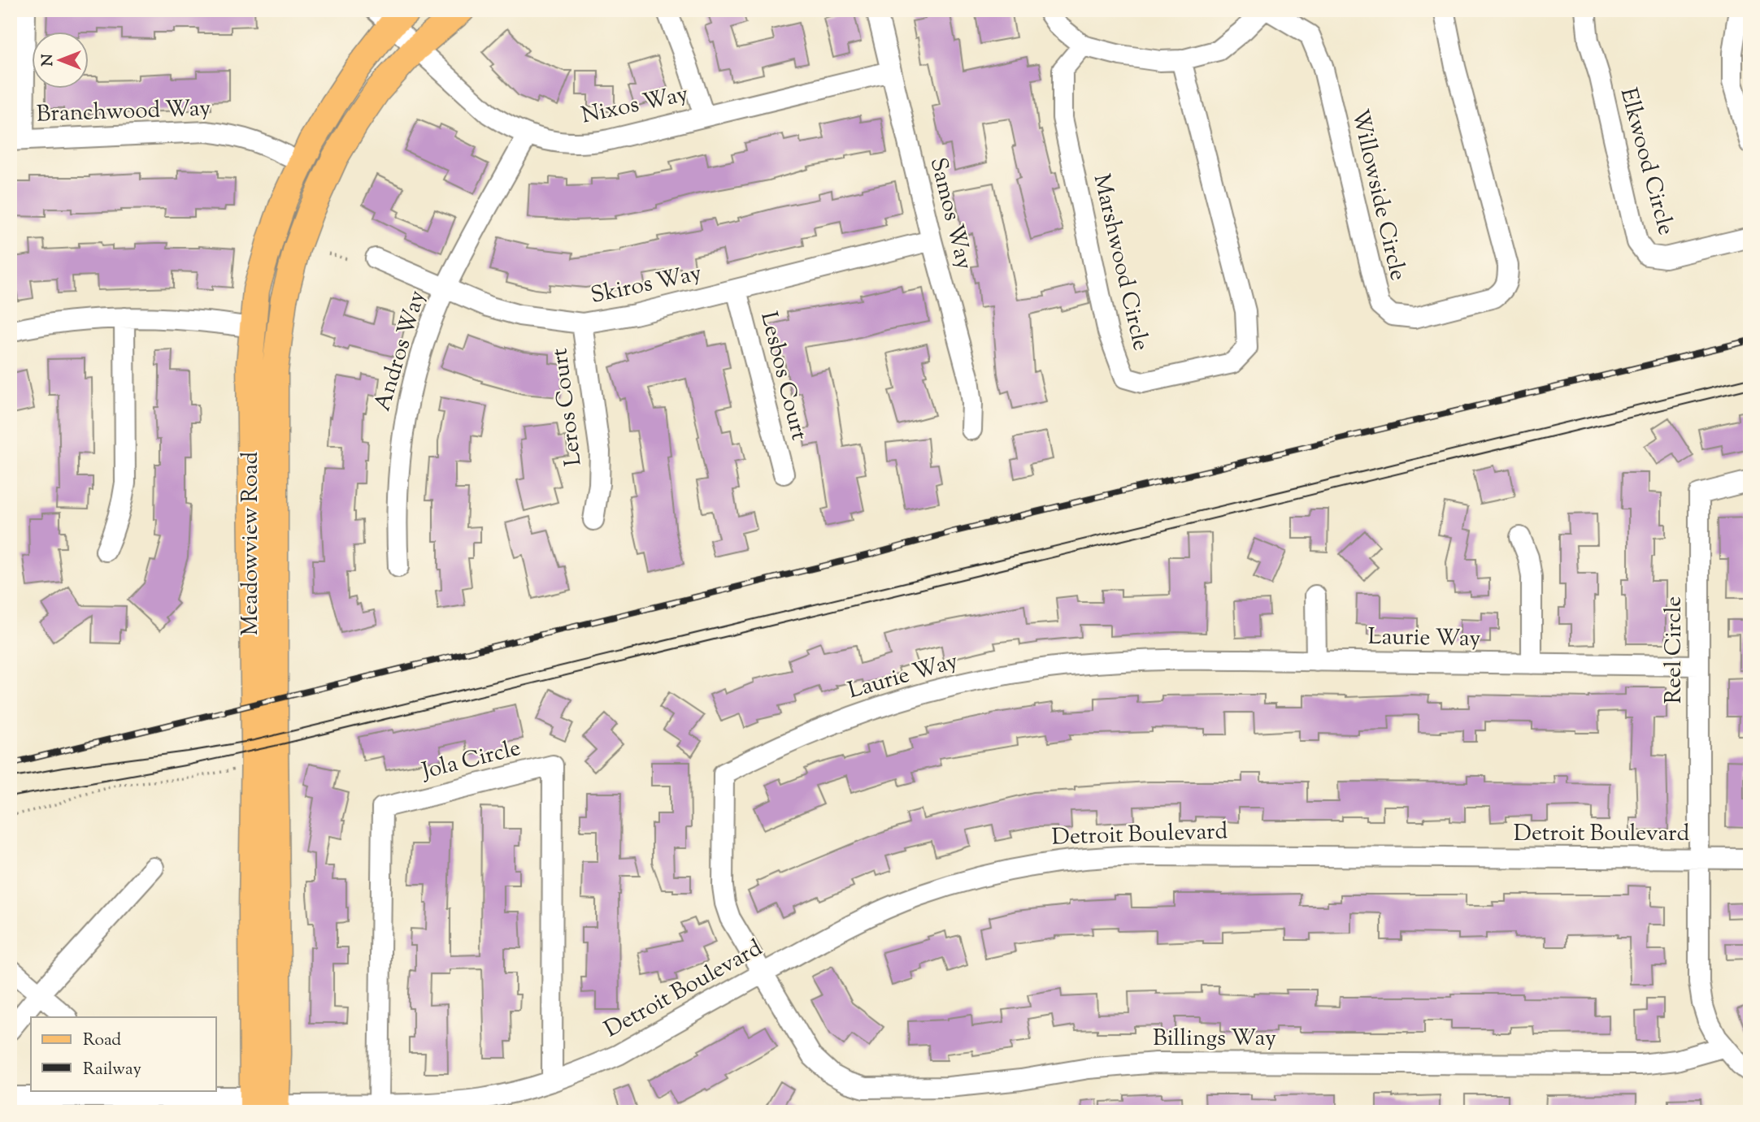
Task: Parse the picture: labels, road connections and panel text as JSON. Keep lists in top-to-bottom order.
{
  "streets": {
    "main road": ["Meadowview Road"],
    "street": [
      "Nixos Way",
      "Branchwood Way",
      "Elkwood Circle",
      "Willowside Circle",
      "Samos Way",
      "Marshwood Circle",
      "Skiros Way",
      "Andros Way",
      "Lesbos Court",
      "Leros Court",
      "Laurie Way",
      "Reel Circle",
      "Jola Circle",
      "Detroit Boulevard",
      "Billings Way"
    ]
  },
  "crossings": [
    ["Nixos Way", "Samos Way"],
    ["Nixos Way", "Andros Way"],
    ["Nixos Way", "Meadowview Road"],
    ["Branchwood Way", "Meadowview Road"],
    ["Samos Way", "Skiros Way"],
    ["Skiros Way", "Andros Way"],
    ["Skiros Way", "Lesbos Court"],
    ["Skiros Way", "Leros Court"],
    ["Meadowview Road", "Detroit Boulevard"],
    ["Laurie Way", "Reel Circle"],
    ["Laurie Way", "Detroit Boulevard"],
    ["Laurie Way", "Billings Way"],
    ["Reel Circle", "Detroit Boulevard"],
    ["Reel Circle", "Billings Way"],
    ["Jola Circle", "Detroit Boulevard"],
    ["Detroit Boulevard", "Billings Way"]
  ],
  "legend": ["Road", "Railway"],
  "north": "left"
}
